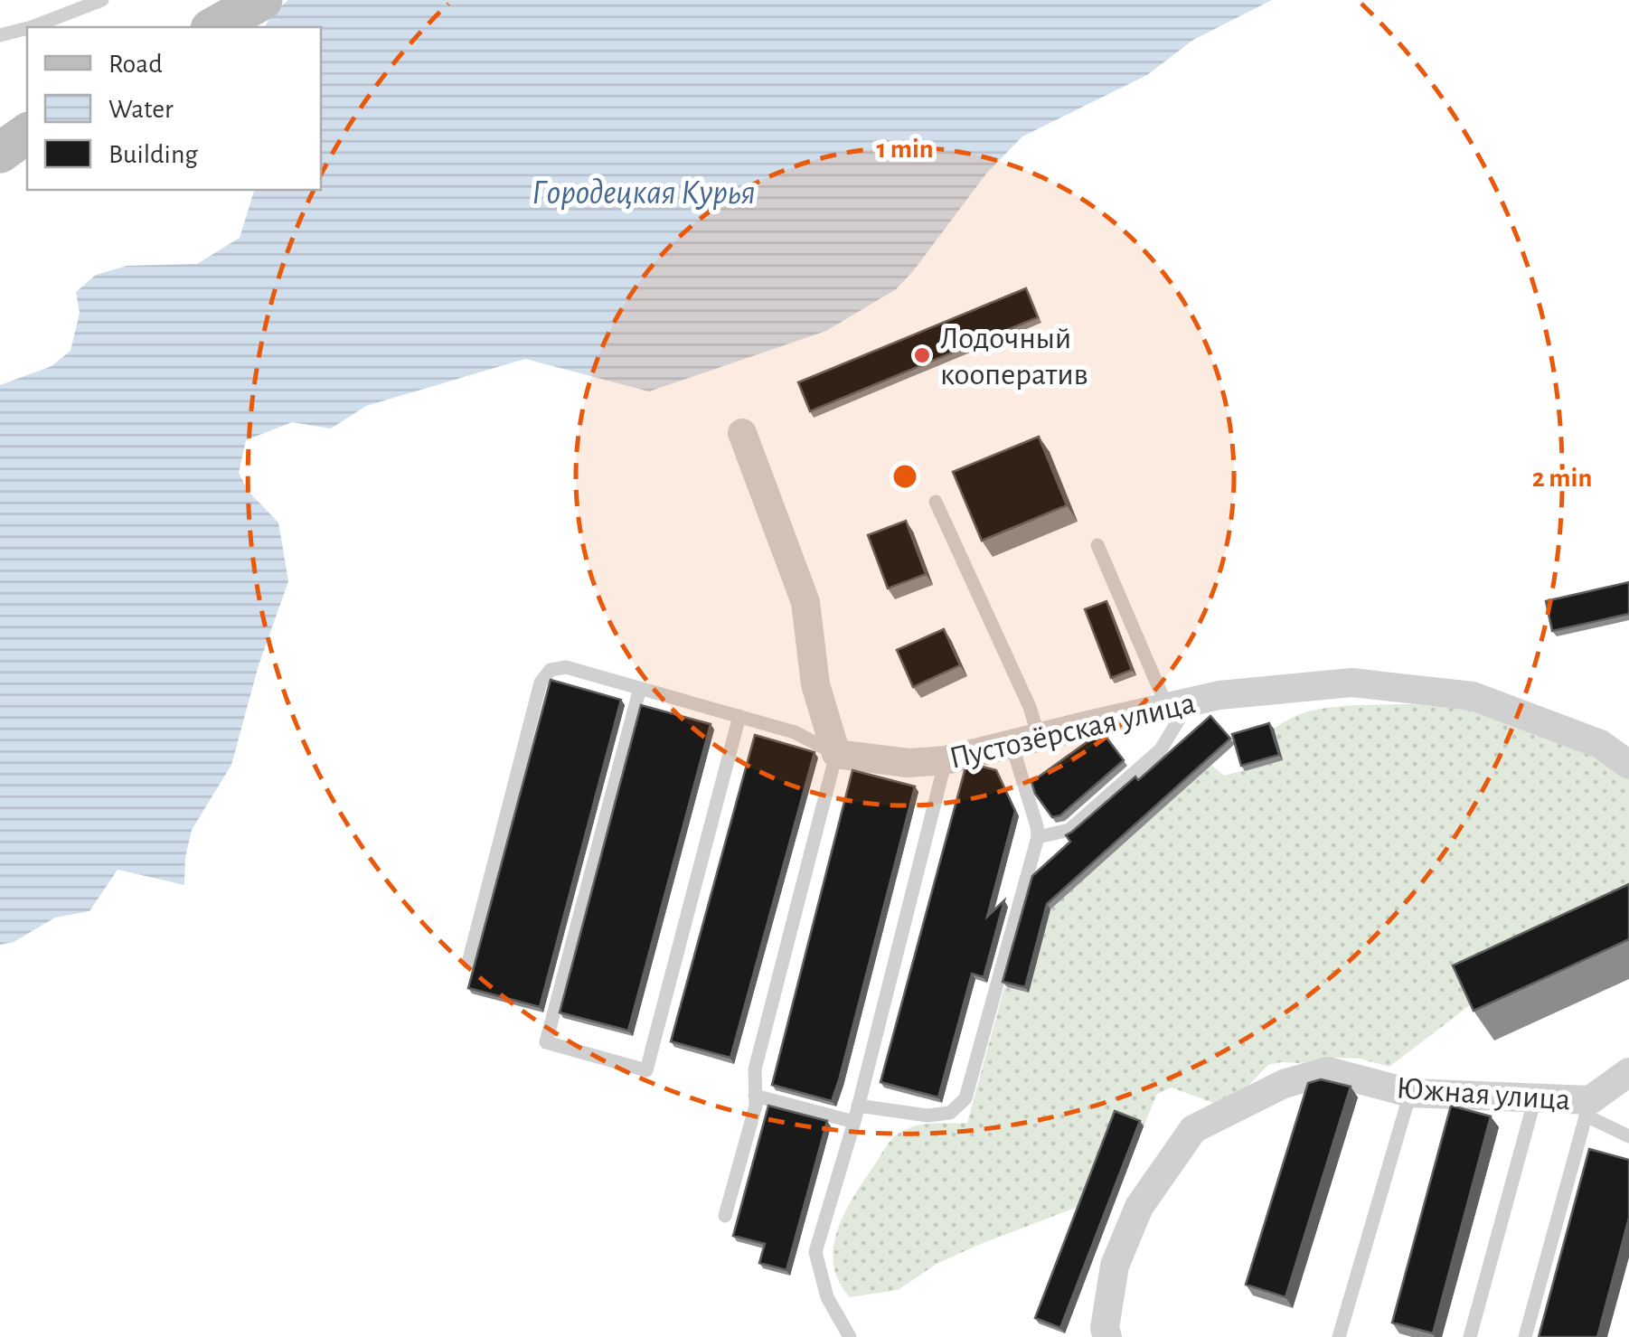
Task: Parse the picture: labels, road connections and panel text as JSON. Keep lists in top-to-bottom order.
{
  "streets": {
    "street": ["Пустозёрская улица", "Южная улица"]
  },
  "water": ["Городецкая Курья"],
  "places": ["Лодочный кооператив"],
  "legend": ["Road", "Water", "Building"],
  "rings": ["1 min", "2 min"]
}
